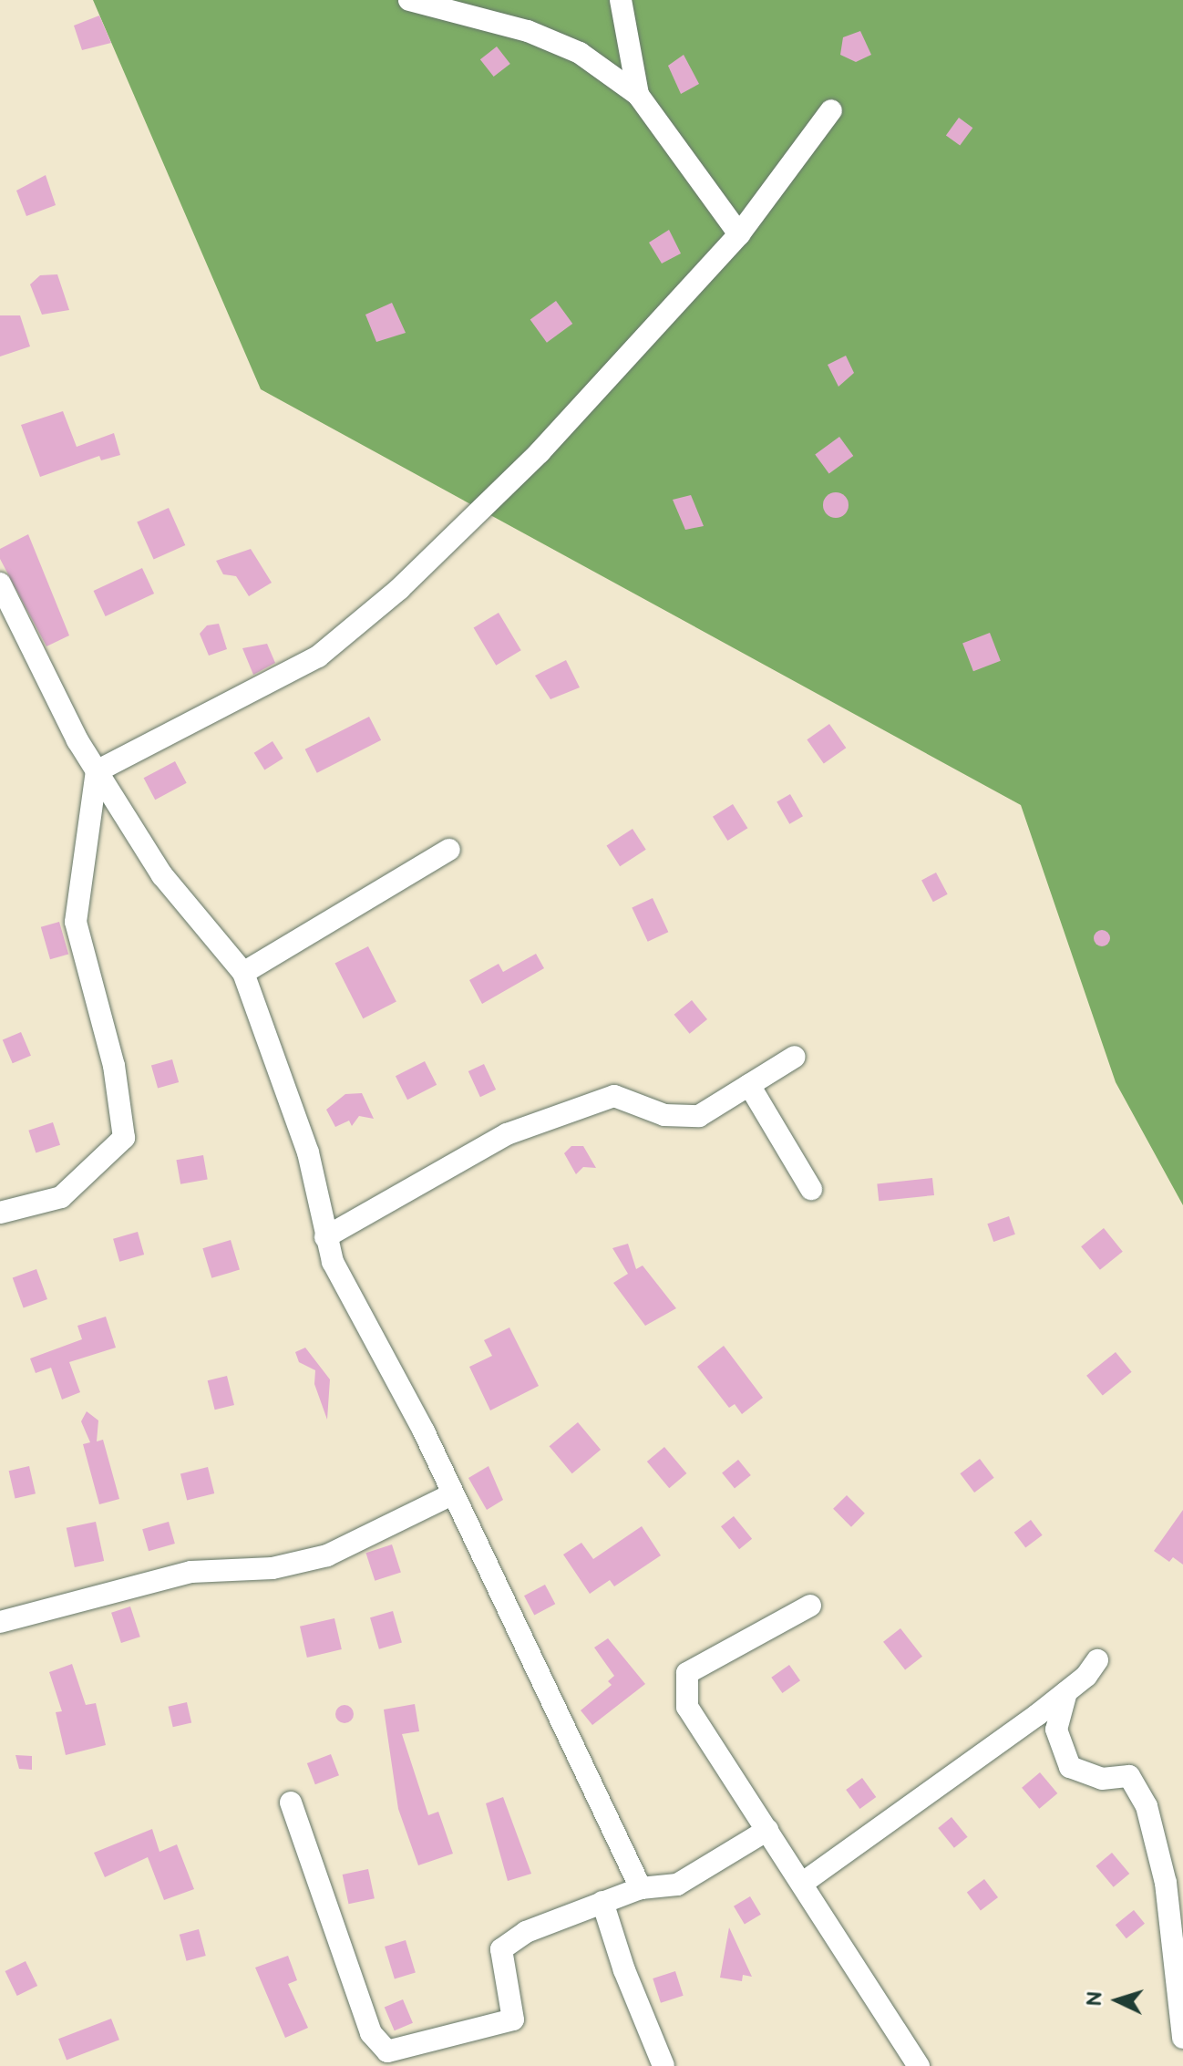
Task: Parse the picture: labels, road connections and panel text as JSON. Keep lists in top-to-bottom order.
{
  "north": "left"
}
